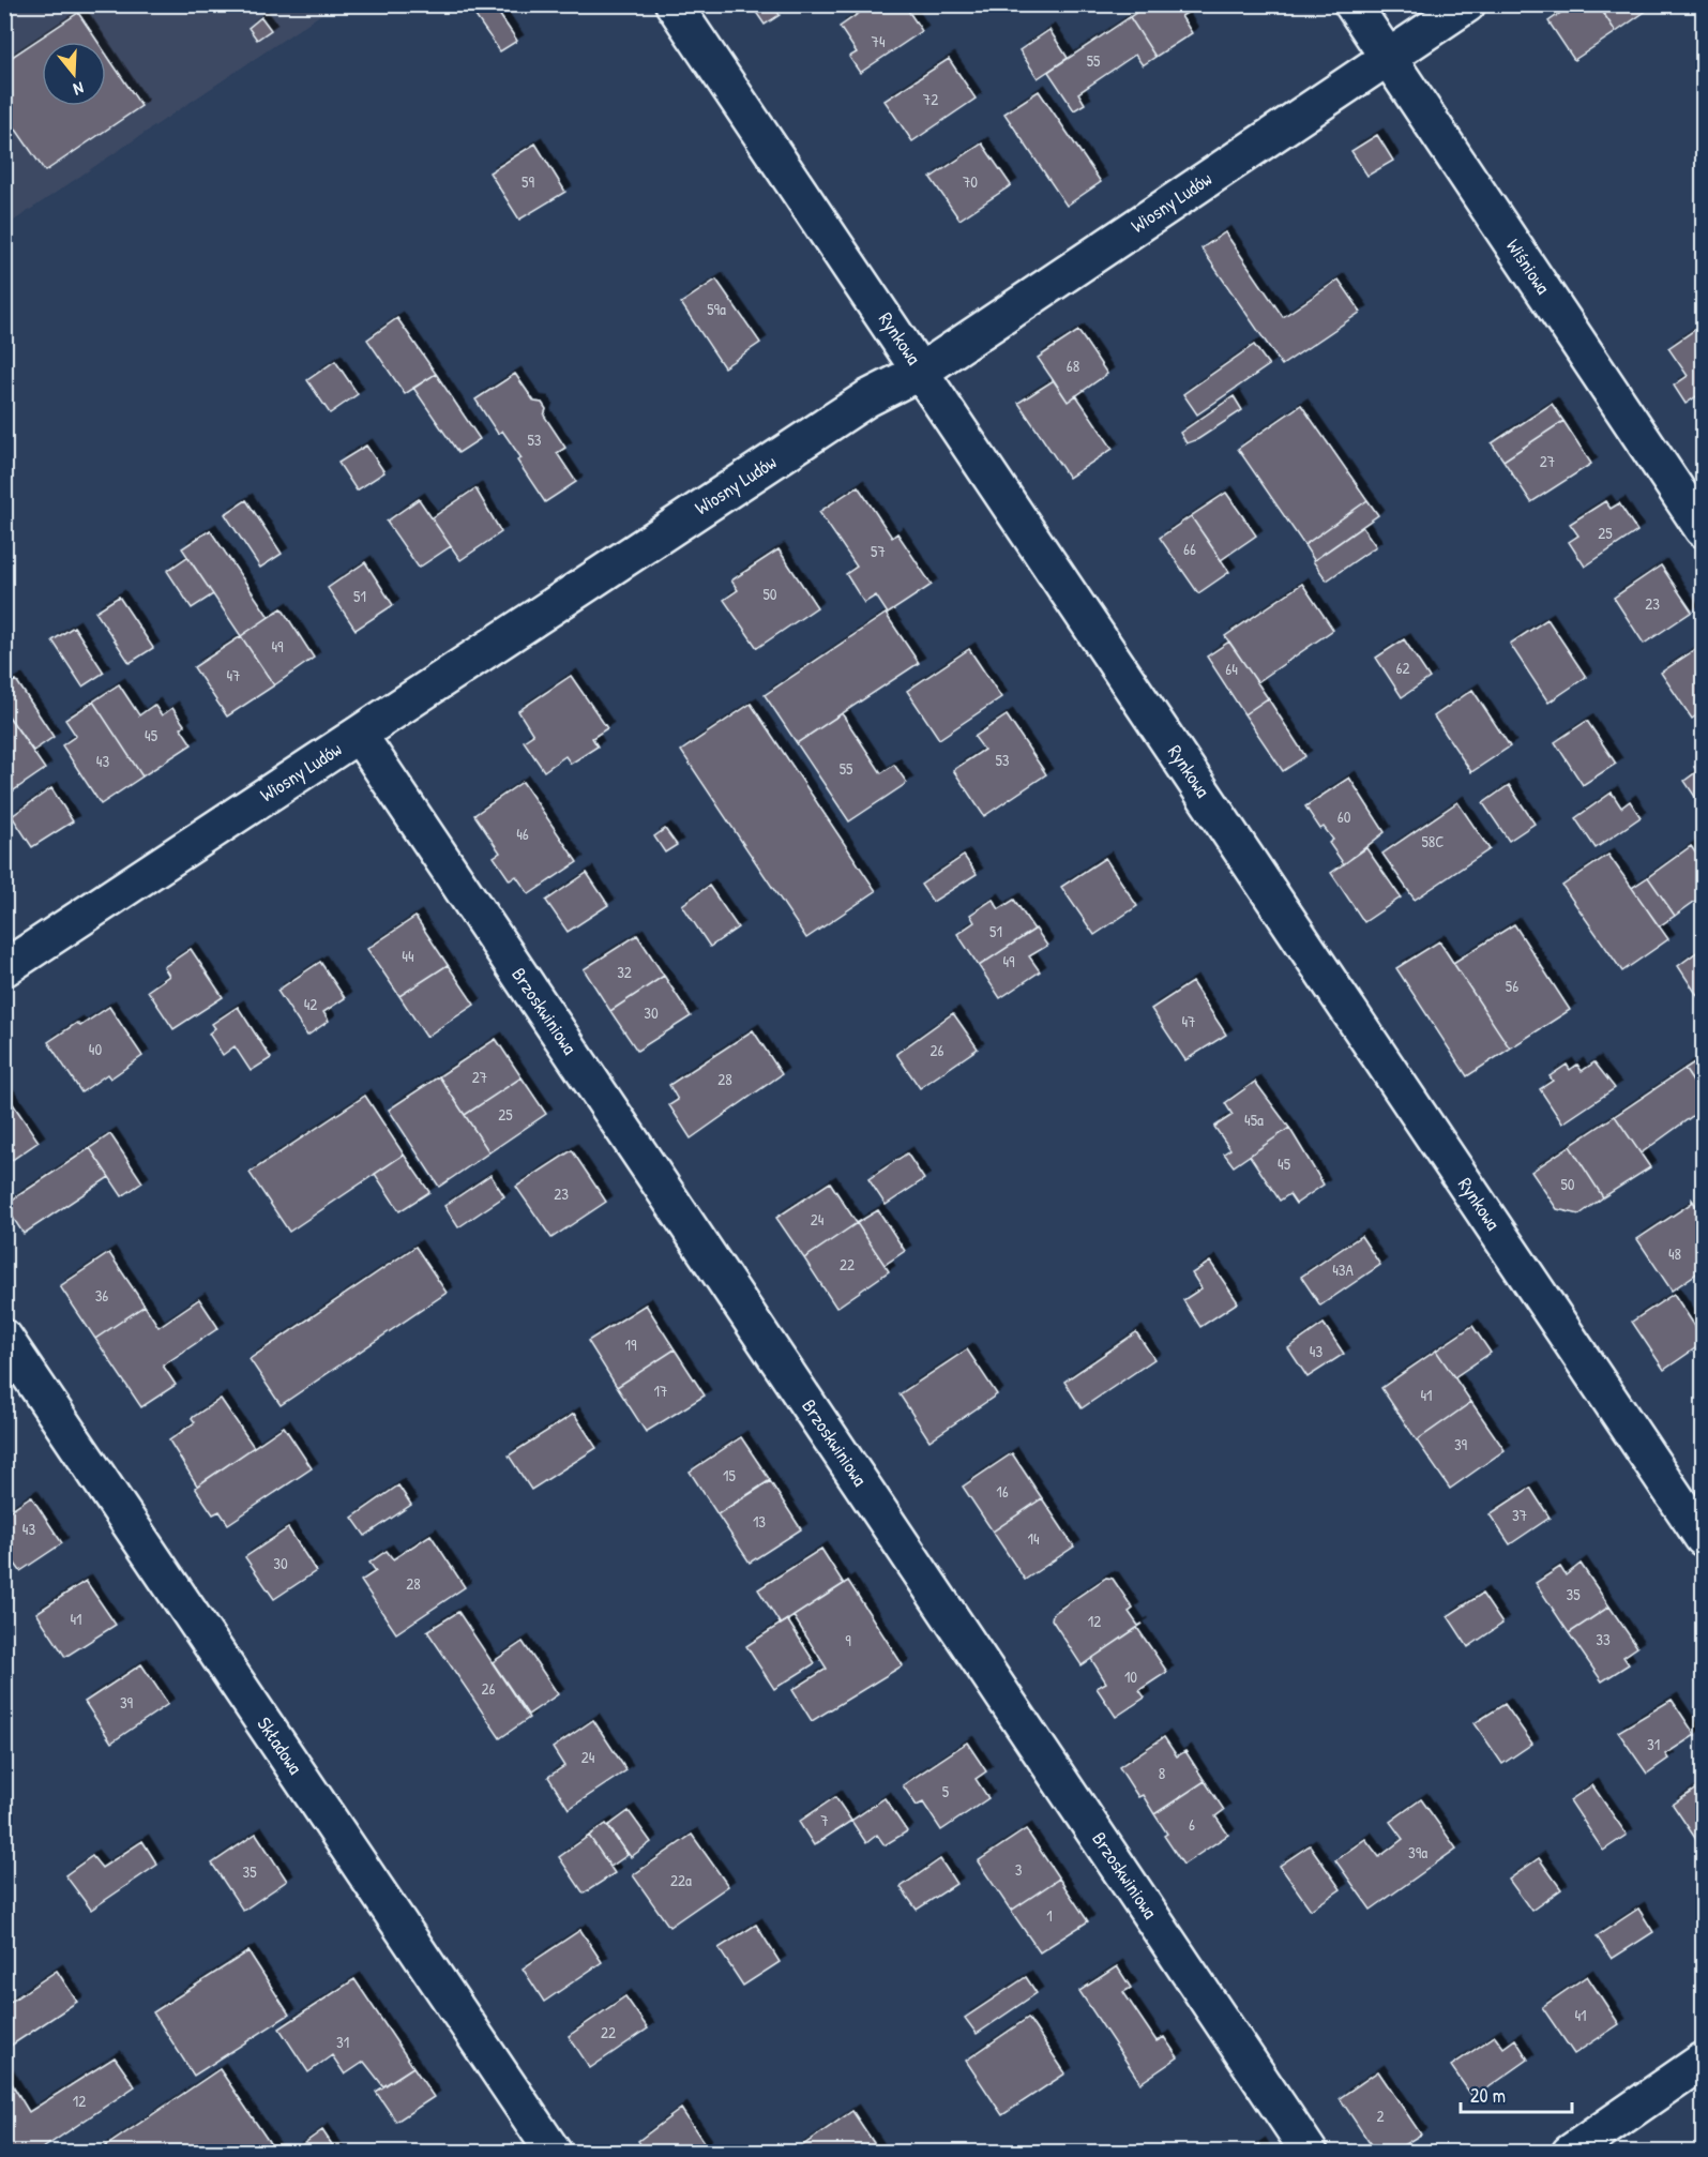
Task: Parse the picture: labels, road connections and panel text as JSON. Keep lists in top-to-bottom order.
{
  "streets": {
    "street": [
      "Wiosny Ludów",
      "Wiśniowa",
      "Rynkowa",
      "Brzoskwiniowa",
      "Składowa"
    ]
  },
  "crossings": [
    ["Wiosny Ludów", "Wiśniowa"],
    ["Wiosny Ludów", "Rynkowa"],
    ["Wiosny Ludów", "Brzoskwiniowa"]
  ],
  "house_numbers": [
    "74",
    "55",
    "72",
    "59",
    "70",
    "59a",
    "68",
    "53",
    "27",
    "25",
    "66",
    "57",
    "50",
    "51",
    "23",
    "49",
    "62",
    "64",
    "47",
    "45",
    "53",
    "43",
    "55",
    "60",
    "46",
    "58C",
    "51",
    "44",
    "49",
    "32",
    "56",
    "42",
    "30",
    "47",
    "40",
    "26",
    "27",
    "28",
    "25",
    "45a",
    "45",
    "50",
    "23",
    "24",
    "48",
    "22",
    "43A",
    "36",
    "19",
    "43",
    "17",
    "41",
    "39",
    "15",
    "16",
    "37",
    "13",
    "43",
    "14",
    "30",
    "28",
    "35",
    "41",
    "12",
    "33",
    "9",
    "10",
    "26",
    "39",
    "31",
    "24",
    "8",
    "5",
    "7",
    "6",
    "39a",
    "3",
    "35",
    "22a",
    "1",
    "41",
    "22",
    "31",
    "12",
    "2"
  ],
  "scale_bar": "20 m",
  "north": "bottom"
}
